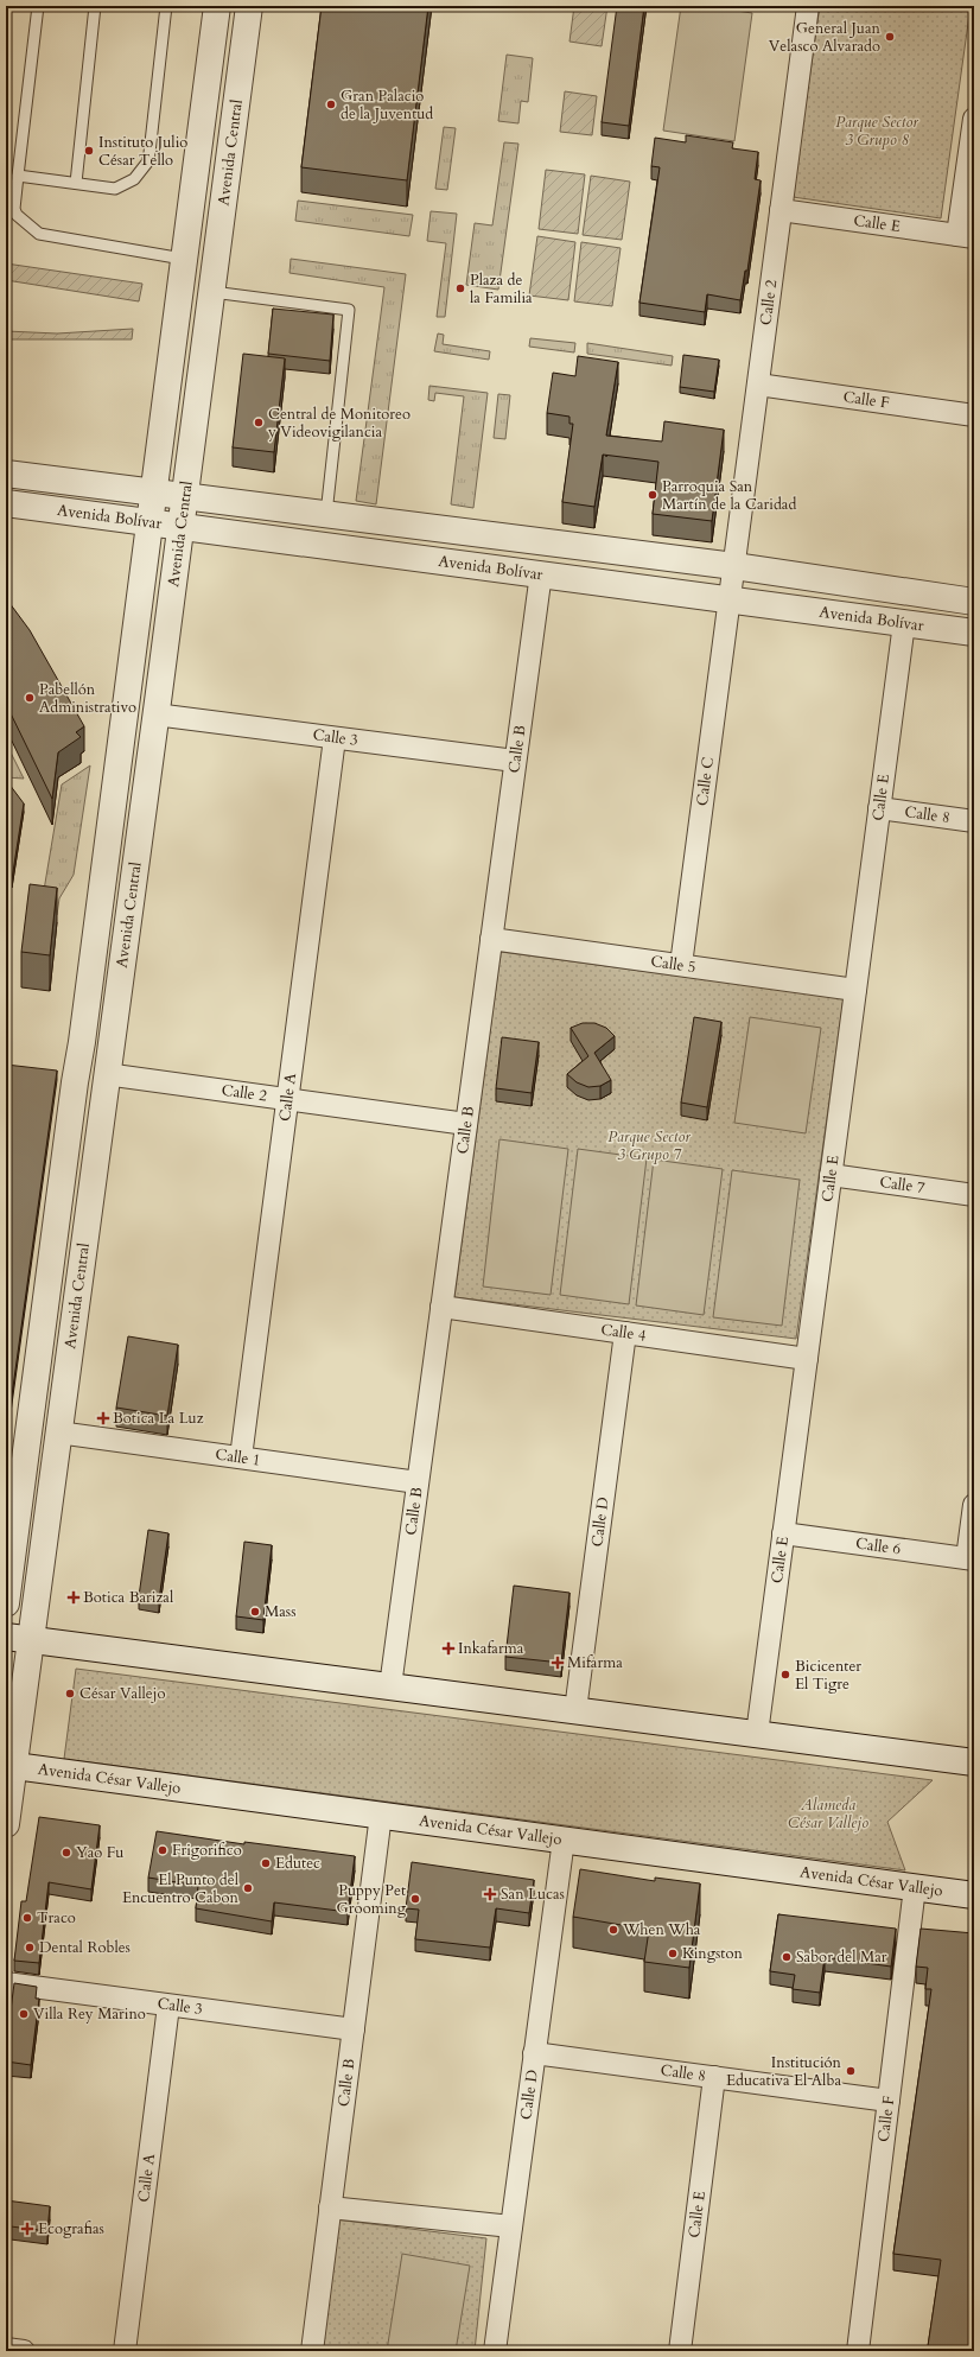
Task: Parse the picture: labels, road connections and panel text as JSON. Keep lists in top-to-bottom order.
{
  "streets": {
    "street": [
      "Avenida Central",
      "Calle E",
      "Calle 2",
      "Calle F",
      "Avenida Bolívar",
      "Calle 3",
      "Calle B",
      "Calle C",
      "Calle 8",
      "Calle 5",
      "Calle A",
      "Calle 7",
      "Calle 4",
      "Calle 1",
      "Calle D",
      "Calle 6",
      "Avenida César Vallejo"
    ]
  },
  "crossings": [
    ["Avenida Central", "Calle 2"],
    ["Avenida Central", "Avenida Bolívar"],
    ["Avenida Central", "Calle 3"],
    ["Avenida Central", "Calle 1"],
    ["Avenida Central", "Avenida César Vallejo"],
    ["Calle E", "Calle 2"],
    ["Calle E", "Avenida Bolívar"],
    ["Calle E", "Calle 8"],
    ["Calle E", "Calle 5"],
    ["Calle E", "Calle 7"],
    ["Calle E", "Calle 4"],
    ["Calle E", "Calle 6"],
    ["Calle 2", "Calle F"],
    ["Calle 2", "Avenida Bolívar"],
    ["Calle 2", "Calle B"],
    ["Calle 2", "Calle C"],
    ["Calle 2", "Calle A"],
    ["Calle F", "Calle 8"],
    ["Calle F", "Avenida César Vallejo"],
    ["Avenida Bolívar", "Calle B"],
    ["Avenida Bolívar", "Calle C"],
    ["Calle 3", "Calle B"],
    ["Calle 3", "Calle A"],
    ["Calle B", "Calle 5"],
    ["Calle B", "Calle 4"],
    ["Calle B", "Calle 1"],
    ["Calle B", "Avenida César Vallejo"],
    ["Calle C", "Calle 5"],
    ["Calle 8", "Calle D"],
    ["Calle A", "Calle 1"],
    ["Calle 4", "Calle D"],
    ["Calle D", "Avenida César Vallejo"]
  ],
  "parks": ["Parque Sector 3 Grupo 8", "Parque Sector 3 Grupo 7", "Alameda César Vallejo"],
  "places": {
    "other": [
      "General Juan Velasco Alvarado",
      "Gran Palacio de la Juventud",
      "Instituto Julio César Tello",
      "Plaza de la Familia",
      "Central de Monitoreo y Videovigilancia",
      "Parroquia San Martín de la Caridad",
      "Pabellón Administrativo",
      "Mass",
      "Bicicenter El Tigre",
      "César Vallejo",
      "Frigorifico",
      "Yao Fu",
      "Edutec",
      "El Punto del Encuentro Cabon",
      "Puppy Pet Grooming",
      "Traco",
      "When Wha",
      "Dental Robles",
      "Kingston",
      "Sabor del Mar",
      "Villa Rey Marino",
      "Institución Educativa El Alba"
    ],
    "health": [
      "Botica La Luz",
      "Botica Barizal",
      "Inkafarma",
      "Mifarma",
      "San Lucas",
      "Ecografias"
    ]
  }
}
